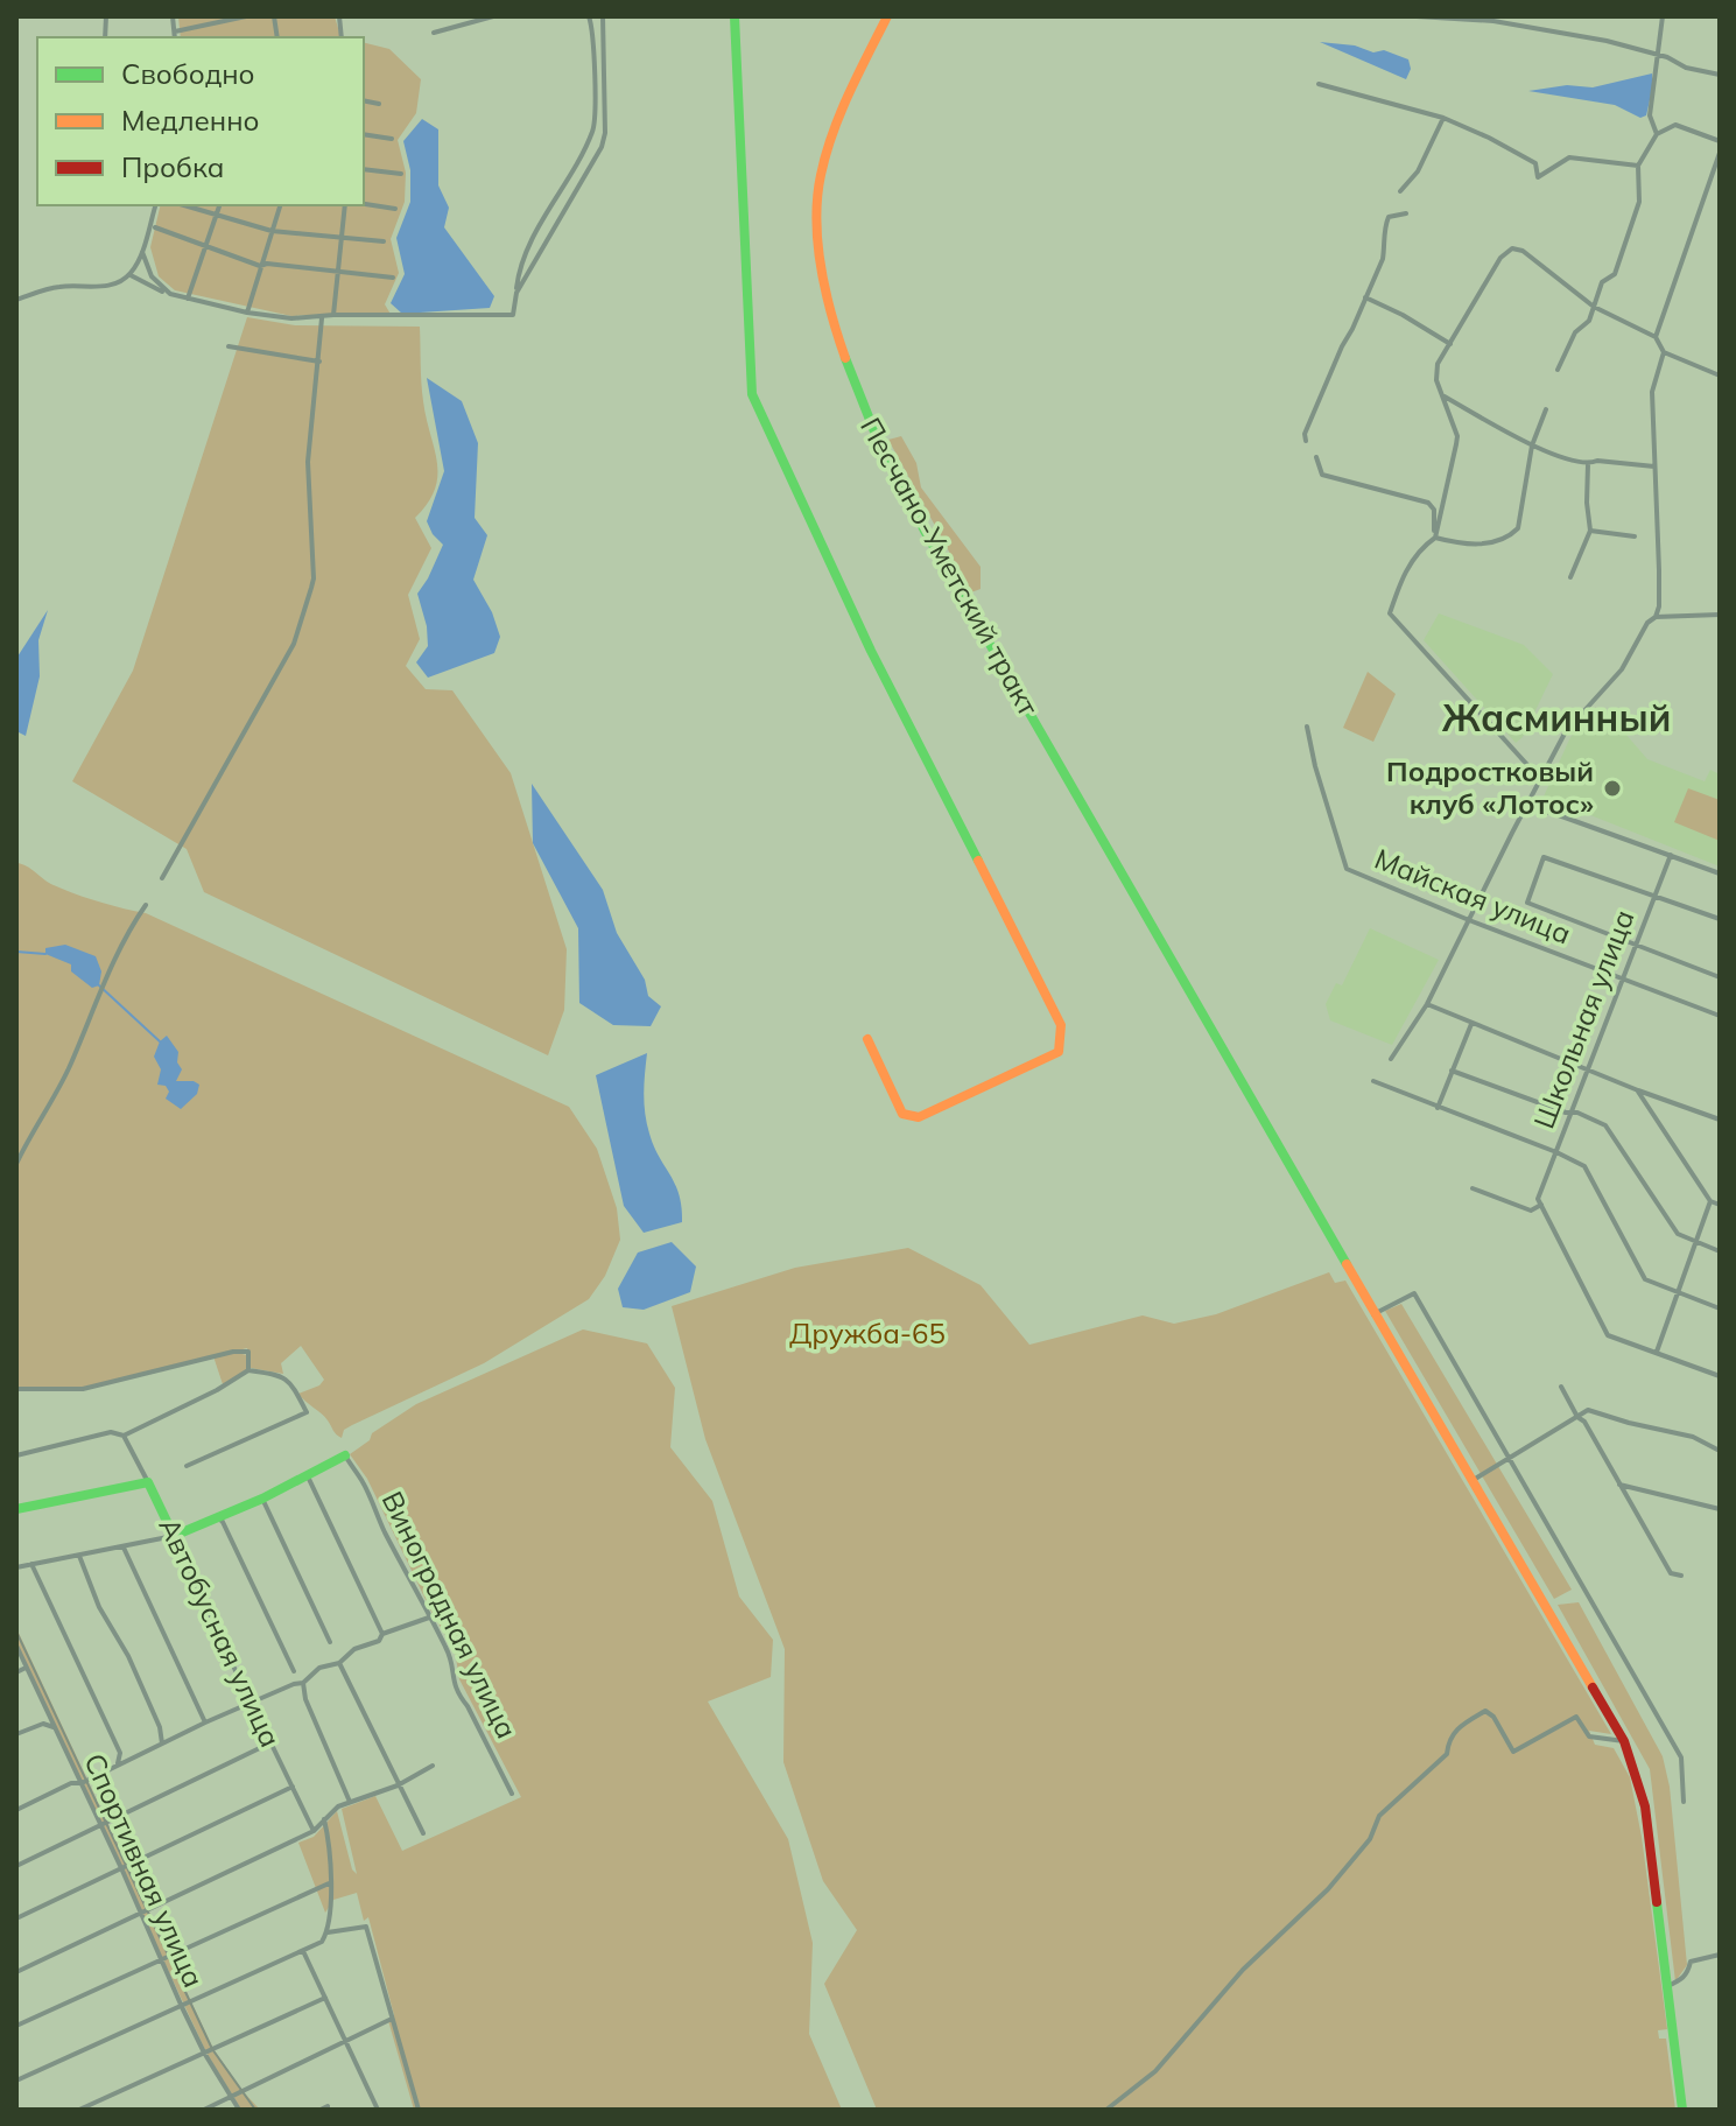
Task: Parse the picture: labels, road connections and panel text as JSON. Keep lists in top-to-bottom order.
{
  "streets": {
    "main road": ["Песчано-Уметский тракт", "Автобусная улица"],
    "street": [
      "Майская улица",
      "Школьная улица",
      "Виноградная улица",
      "Спортивная улица"
    ]
  },
  "crossings": [
    ["Майская улица", "Школьная улица"]
  ],
  "districts": ["Жасминный"],
  "parks": ["Дружба-65"],
  "places": ["Подростковый клуб «Лотос»"],
  "legend": ["Свободно", "Медленно", "Пробка"]
}
